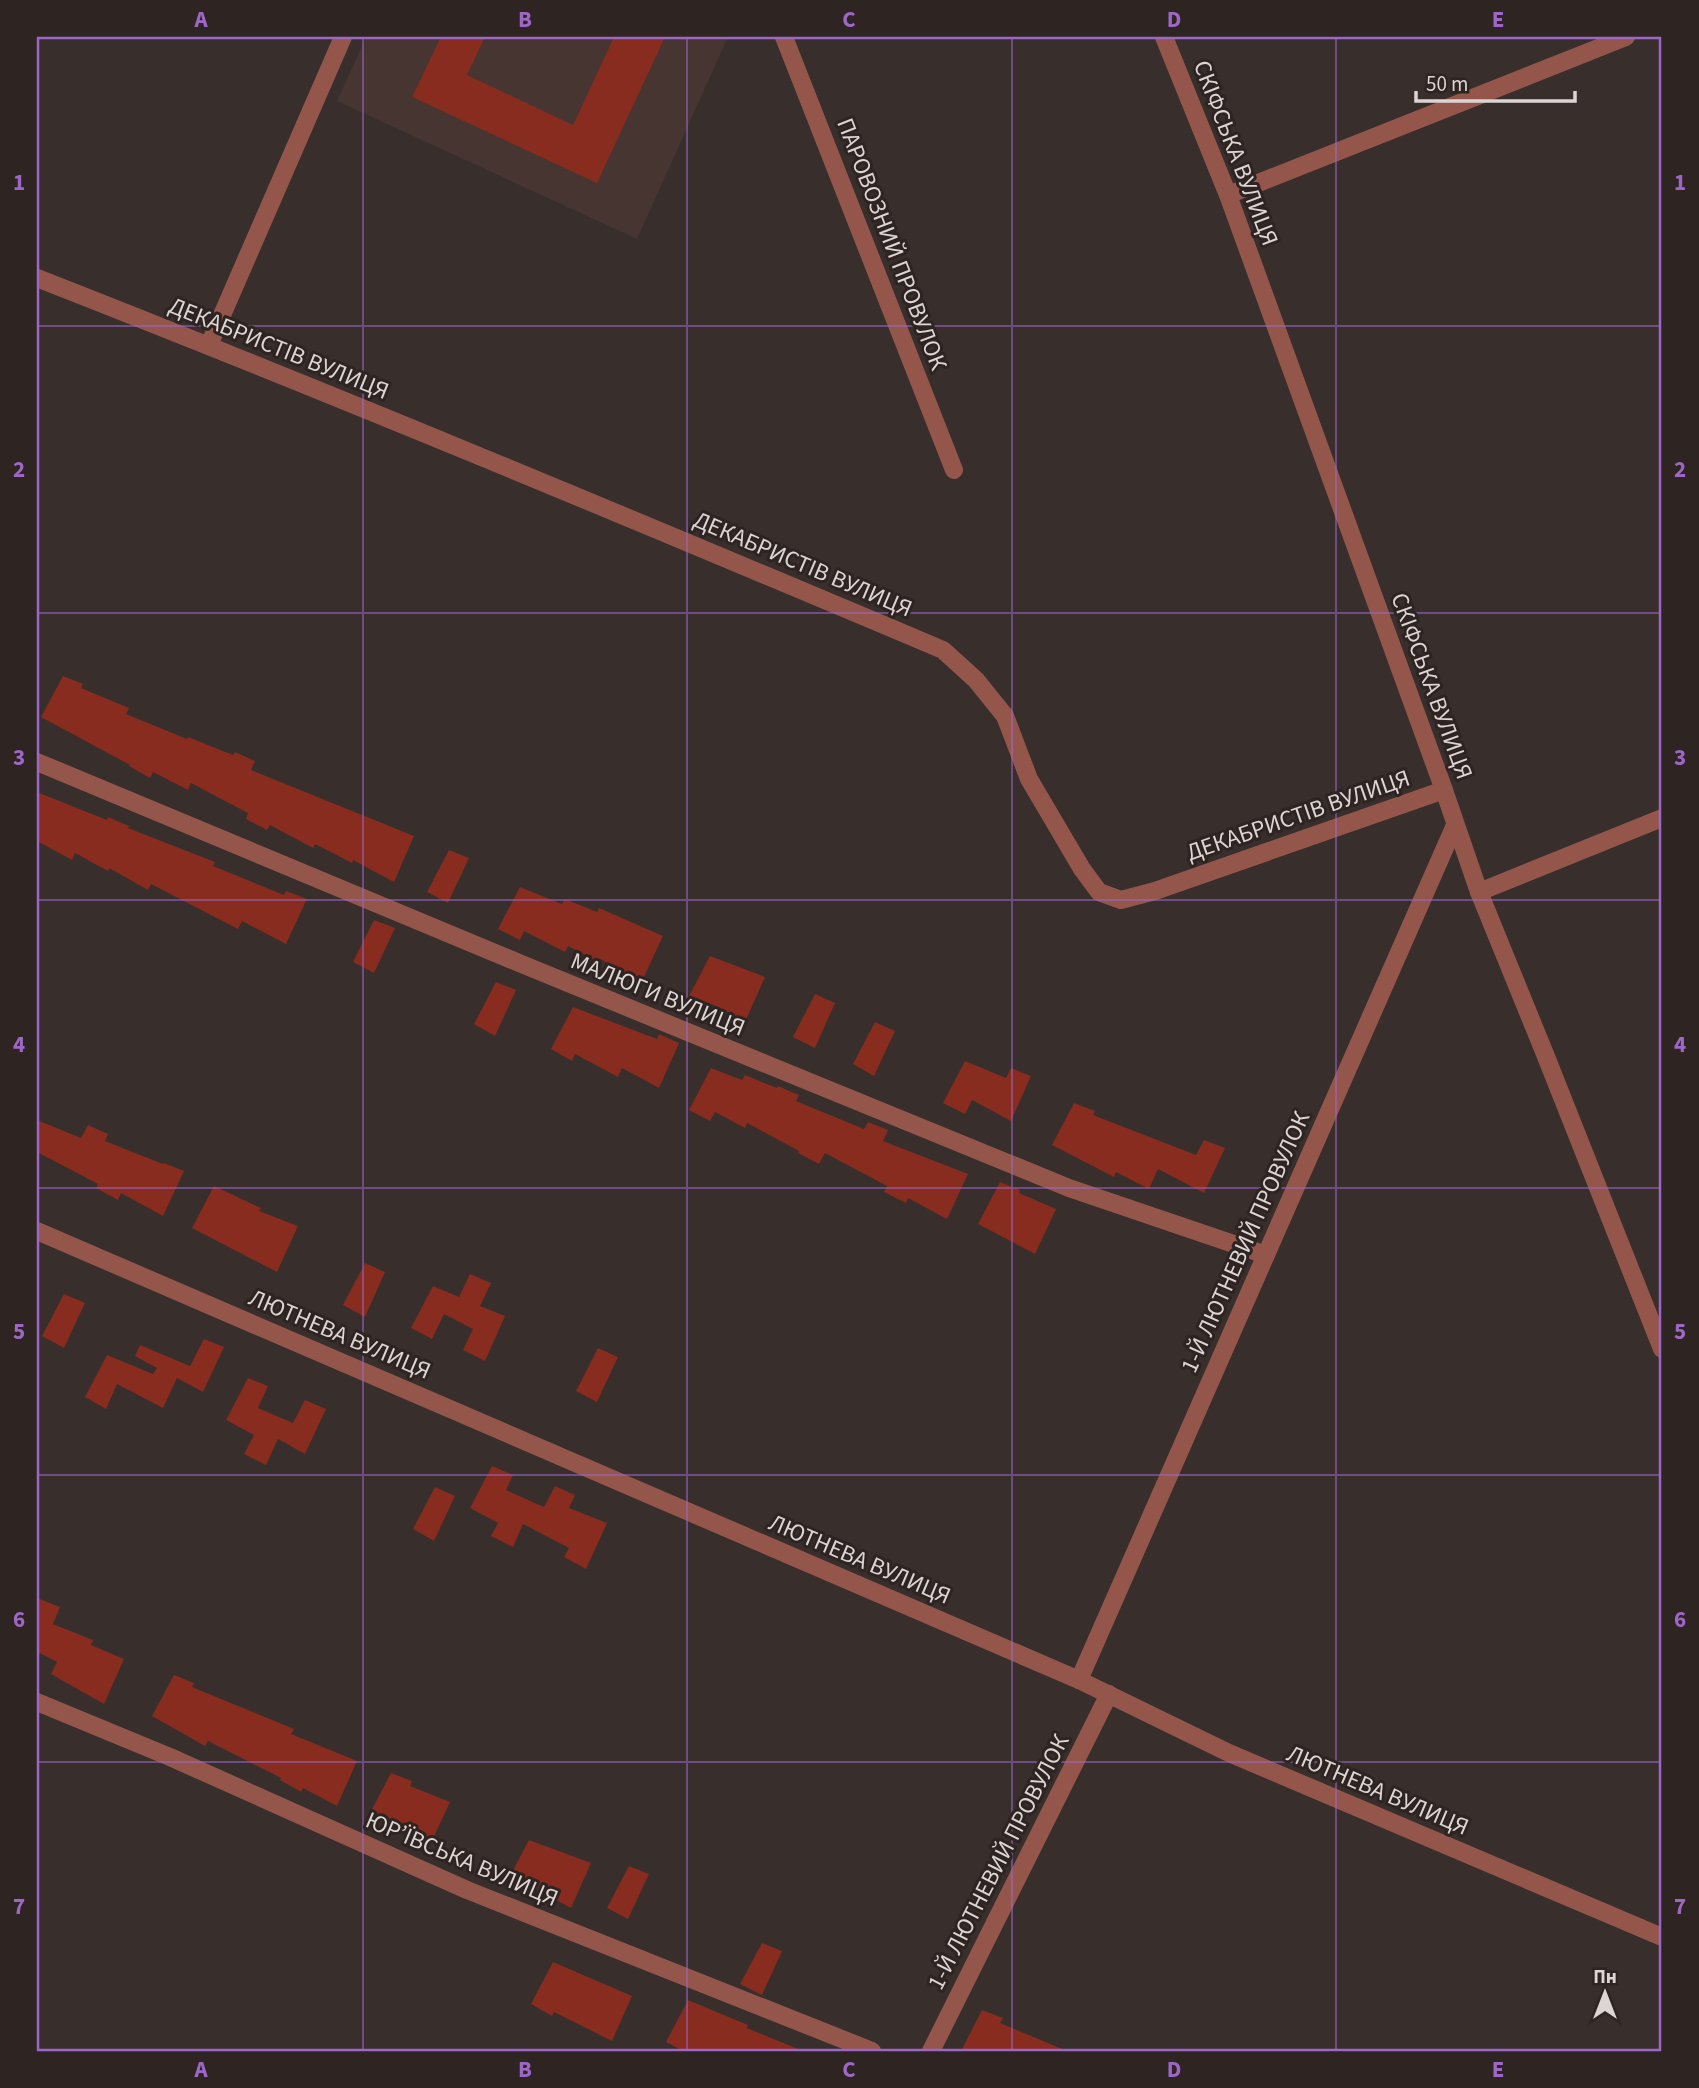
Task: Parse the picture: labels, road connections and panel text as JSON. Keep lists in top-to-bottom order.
{
  "streets": {
    "street": [
      "СКІФСЬКА ВУЛИЦЯ",
      "ПАРОВОЗНИЙ ПРОВУЛОК",
      "ДЕКАБРИСТІВ ВУЛИЦЯ",
      "МАЛЮГИ ВУЛИЦЯ",
      "1-Й ЛЮТНЕВИЙ ПРОВУЛОК",
      "ЛЮТНЕВА ВУЛИЦЯ",
      "ЮР’ЇВСЬКА ВУЛИЦЯ"
    ]
  },
  "crossings": [
    ["СКІФСЬКА ВУЛИЦЯ", "ДЕКАБРИСТІВ ВУЛИЦЯ"],
    ["СКІФСЬКА ВУЛИЦЯ", "1-Й ЛЮТНЕВИЙ ПРОВУЛОК"],
    ["МАЛЮГИ ВУЛИЦЯ", "1-Й ЛЮТНЕВИЙ ПРОВУЛОК"],
    ["1-Й ЛЮТНЕВИЙ ПРОВУЛОК", "ЛЮТНЕВА ВУЛИЦЯ"]
  ],
  "scale_bar": "50 m",
  "north": "top",
  "grid": {
    "columns": [
      "A",
      "B",
      "C",
      "D",
      "E"
    ],
    "rows": [
      "1",
      "2",
      "3",
      "4",
      "5",
      "6",
      "7"
    ]
  }
}
